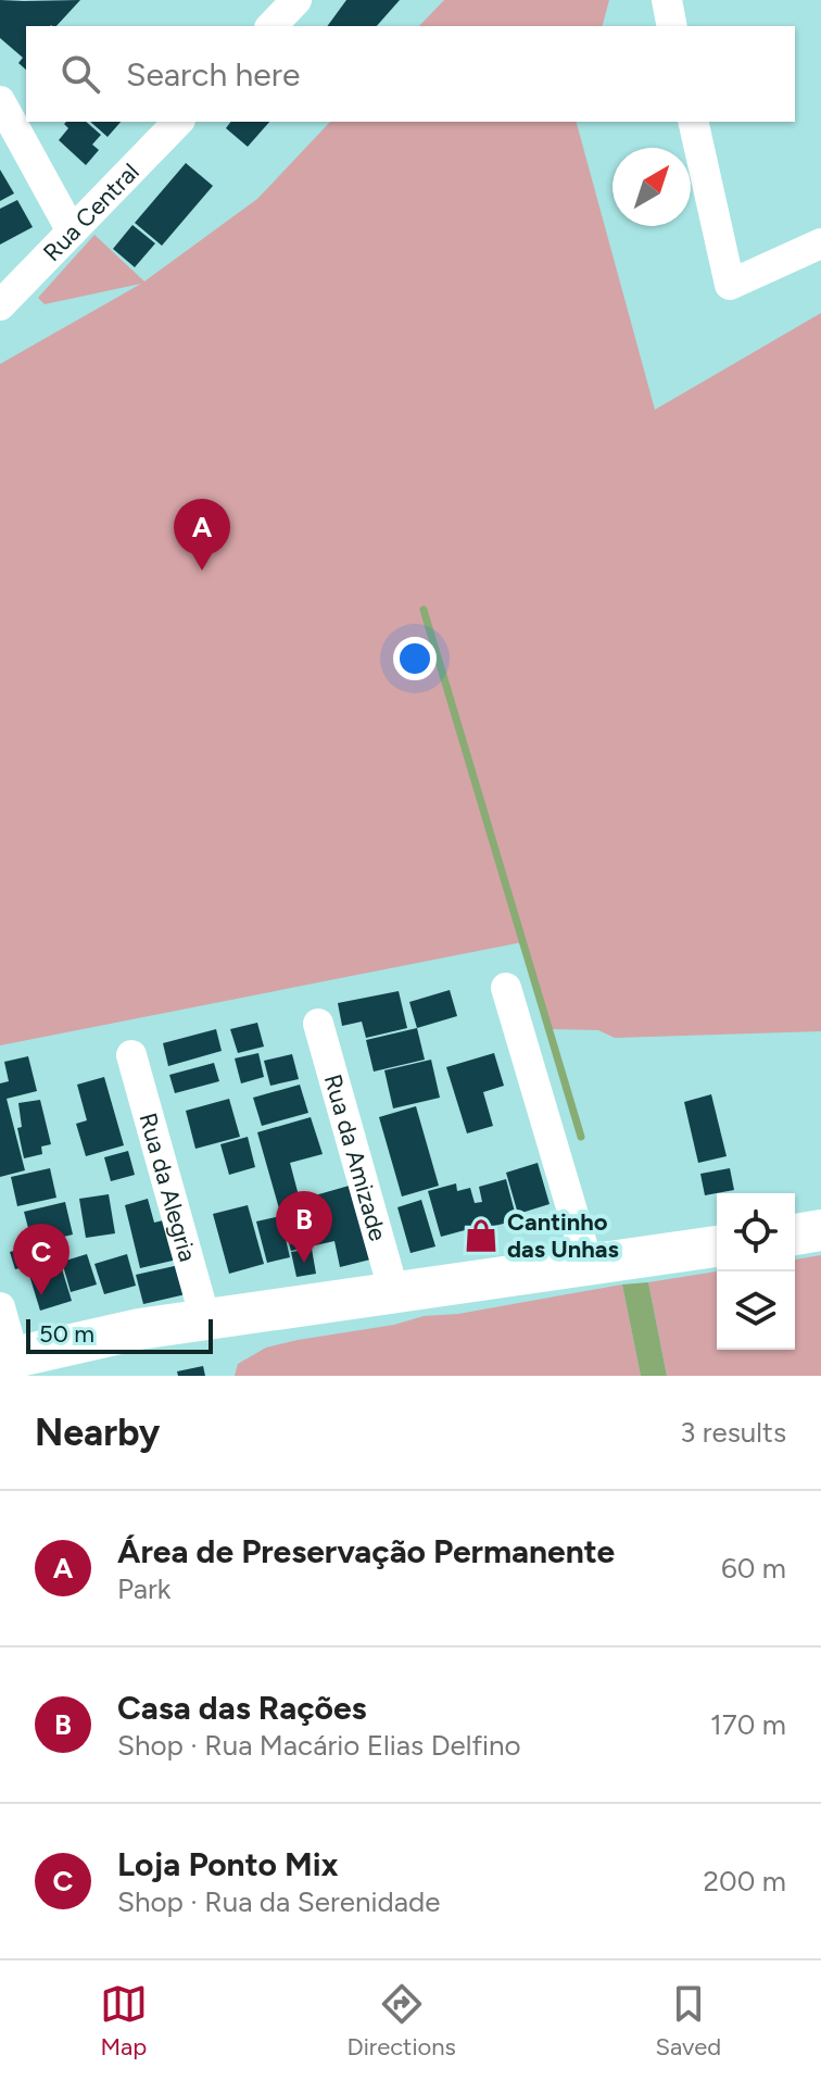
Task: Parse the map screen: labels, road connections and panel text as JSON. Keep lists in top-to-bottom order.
{
  "streets": {
    "street": ["Rua Central", "Rua da Amizade", "Rua da Alegria"]
  },
  "places": {
    "shop": ["Cantinho das Unhas"]
  },
  "scale_bar": "50 m",
  "north": "top right",
  "page": {
    "search": "Search here",
    "pins": ["A", "B", "C"],
    "scale": "50 m",
    "heading": ["Nearby", "3 results"],
    "list": [
      {
        "mark": "A",
        "name": "Área de Preservação Permanente",
        "note": "Park",
        "value": "60 m"
      },
      {
        "mark": "B",
        "name": "Casa das Rações",
        "note": "Shop · Rua Macário Elias Delfino",
        "value": "170 m"
      },
      {
        "mark": "C",
        "name": "Loja Ponto Mix",
        "note": "Shop · Rua da Serenidade",
        "value": "200 m"
      }
    ],
    "nav": ["Map", "Directions", "Saved"]
  }
}
